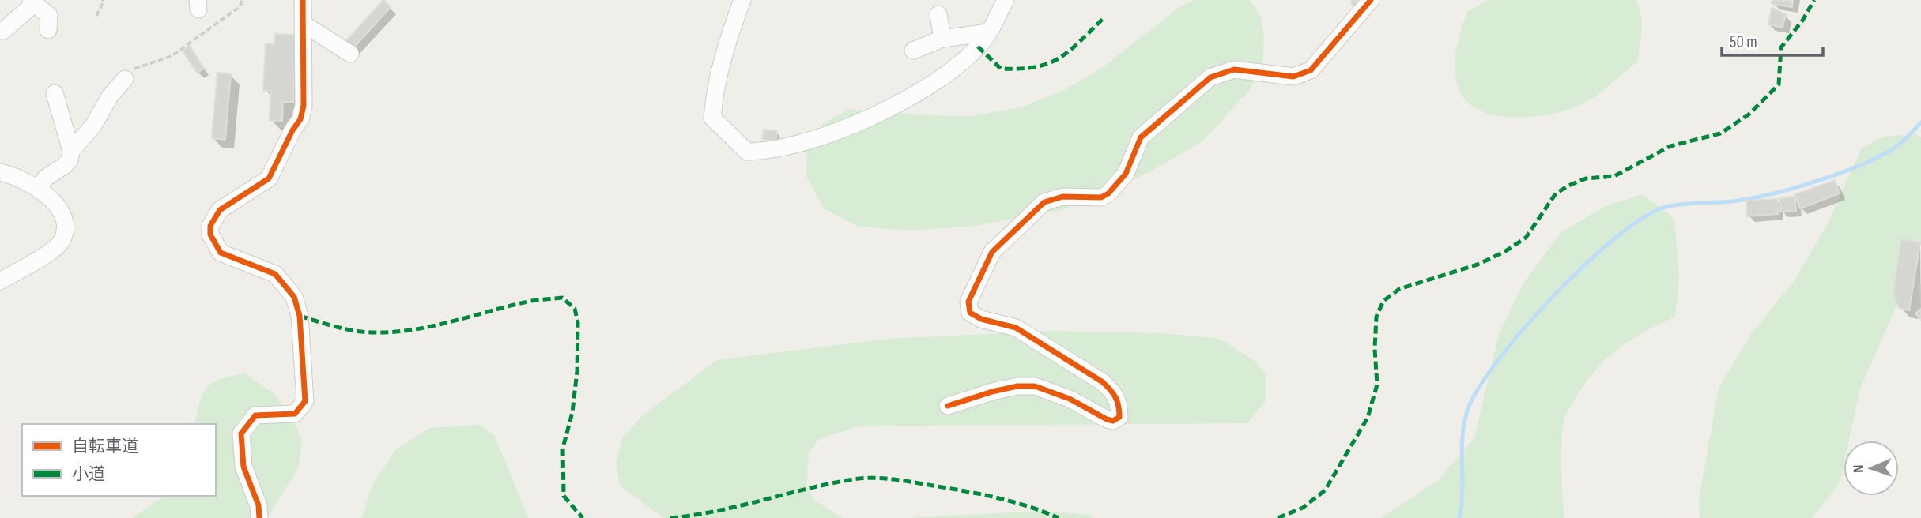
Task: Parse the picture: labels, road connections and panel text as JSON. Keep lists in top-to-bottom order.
{
  "legend": ["自転車道", "小道"],
  "scale_bar": "50 m",
  "north": "left"
}
